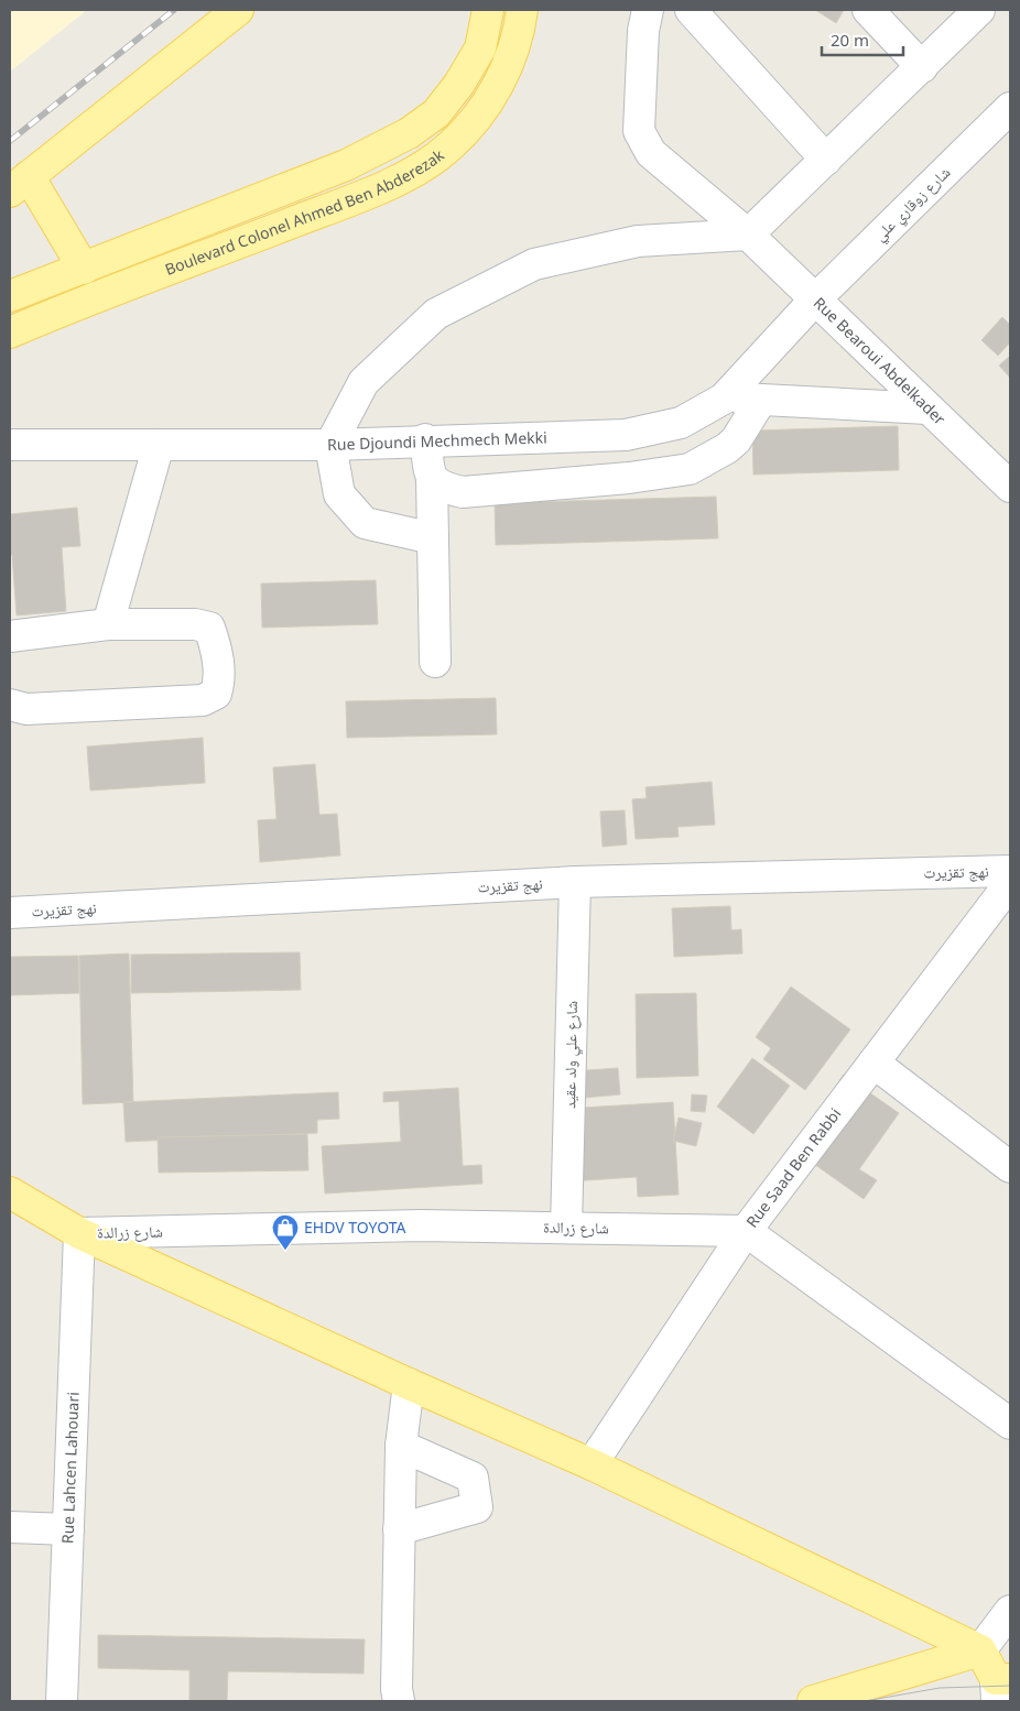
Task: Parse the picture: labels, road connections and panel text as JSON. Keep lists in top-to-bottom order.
{
  "streets": {
    "main road": ["Boulevard Colonel Ahmed Ben Abderezak"],
    "street": [
      "شارع زوقاري علي",
      "Rue Bearoui Abdelkader",
      "Rue Djoundi Mechmech Mekki",
      "نهج تقزيرت",
      "شارع علي ولد عقيد",
      "Rue Saad Ben Rabbi",
      "شارع زرالدة",
      "Rue Lahcen Lahouari"
    ]
  },
  "crossings": [
    ["شارع زوقاري علي", "Rue Bearoui Abdelkader"],
    ["شارع زوقاري علي", "Rue Djoundi Mechmech Mekki"],
    ["Rue Bearoui Abdelkader", "Rue Djoundi Mechmech Mekki"],
    ["نهج تقزيرت", "شارع علي ولد عقيد"],
    ["شارع علي ولد عقيد", "شارع زرالدة"],
    ["Rue Saad Ben Rabbi", "شارع زرالدة"],
    ["شارع زرالدة", "Rue Lahcen Lahouari"]
  ],
  "places": {
    "shop": ["EHDV TOYOTA"]
  },
  "scale_bar": "20 m"
}
